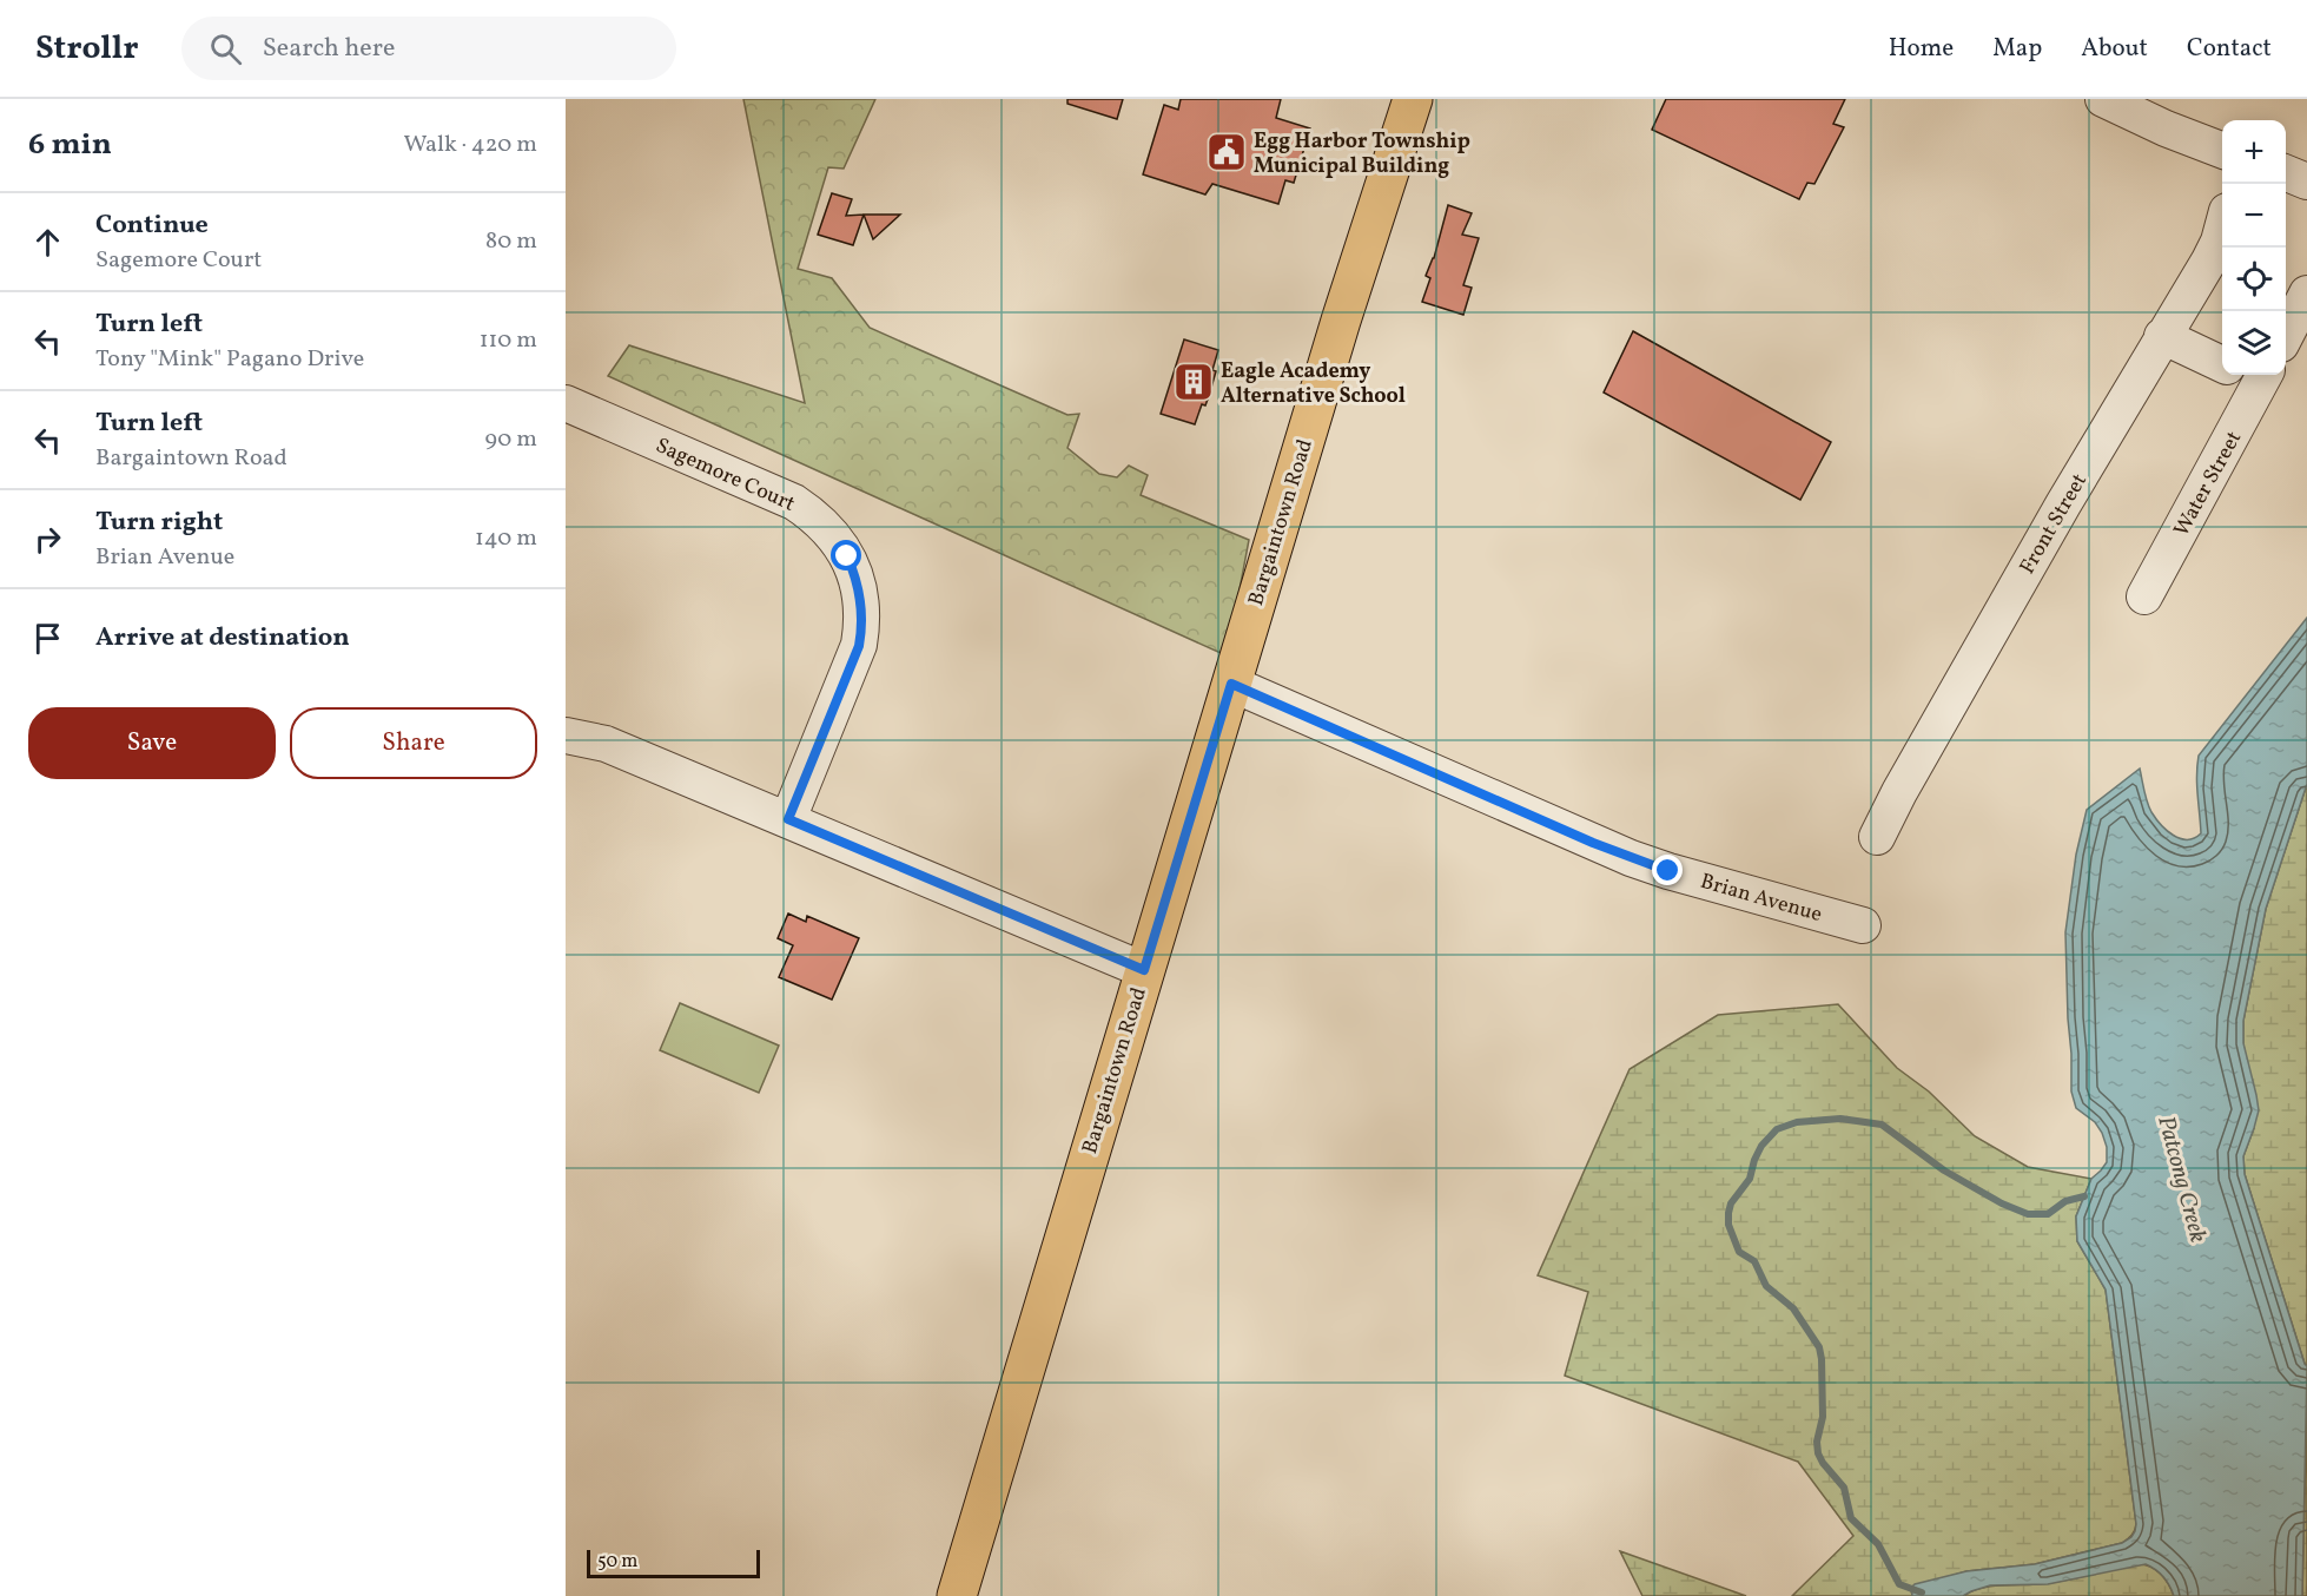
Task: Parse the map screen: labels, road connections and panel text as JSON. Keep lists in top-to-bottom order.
{
  "streets": {
    "main road": ["Bargaintown Road"],
    "street": [
      "Sagemore Court",
      "Water Street",
      "Front Street",
      "Brian Avenue"
    ]
  },
  "crossings": [
    ["Bargaintown Road", "Brian Avenue"]
  ],
  "water": ["Patcong Creek"],
  "places": {
    "public building": ["Egg Harbor Township Municipal Building"],
    "building": ["Eagle Academy Alternative School"]
  },
  "scale_bar": "50 m",
  "page": {
    "header": "Strollr",
    "search": "Search here",
    "nav": [
      "Home",
      "Map",
      "About",
      "Contact"
    ],
    "heading": ["6 min", "Walk · 420 m"],
    "map_buttons": ["+", "−"],
    "list": [
      ["Continue", "Sagemore Court", "80 m"],
      ["Turn left", "Tony \"Mink\" Pagano Drive", "110 m"],
      ["Turn left", "Bargaintown Road", "90 m"],
      ["Turn right", "Brian Avenue", "140 m"],
      "Arrive at destination"
    ],
    "buttons": ["Save", "Share"],
    "scale": "50 m"
  }
}
